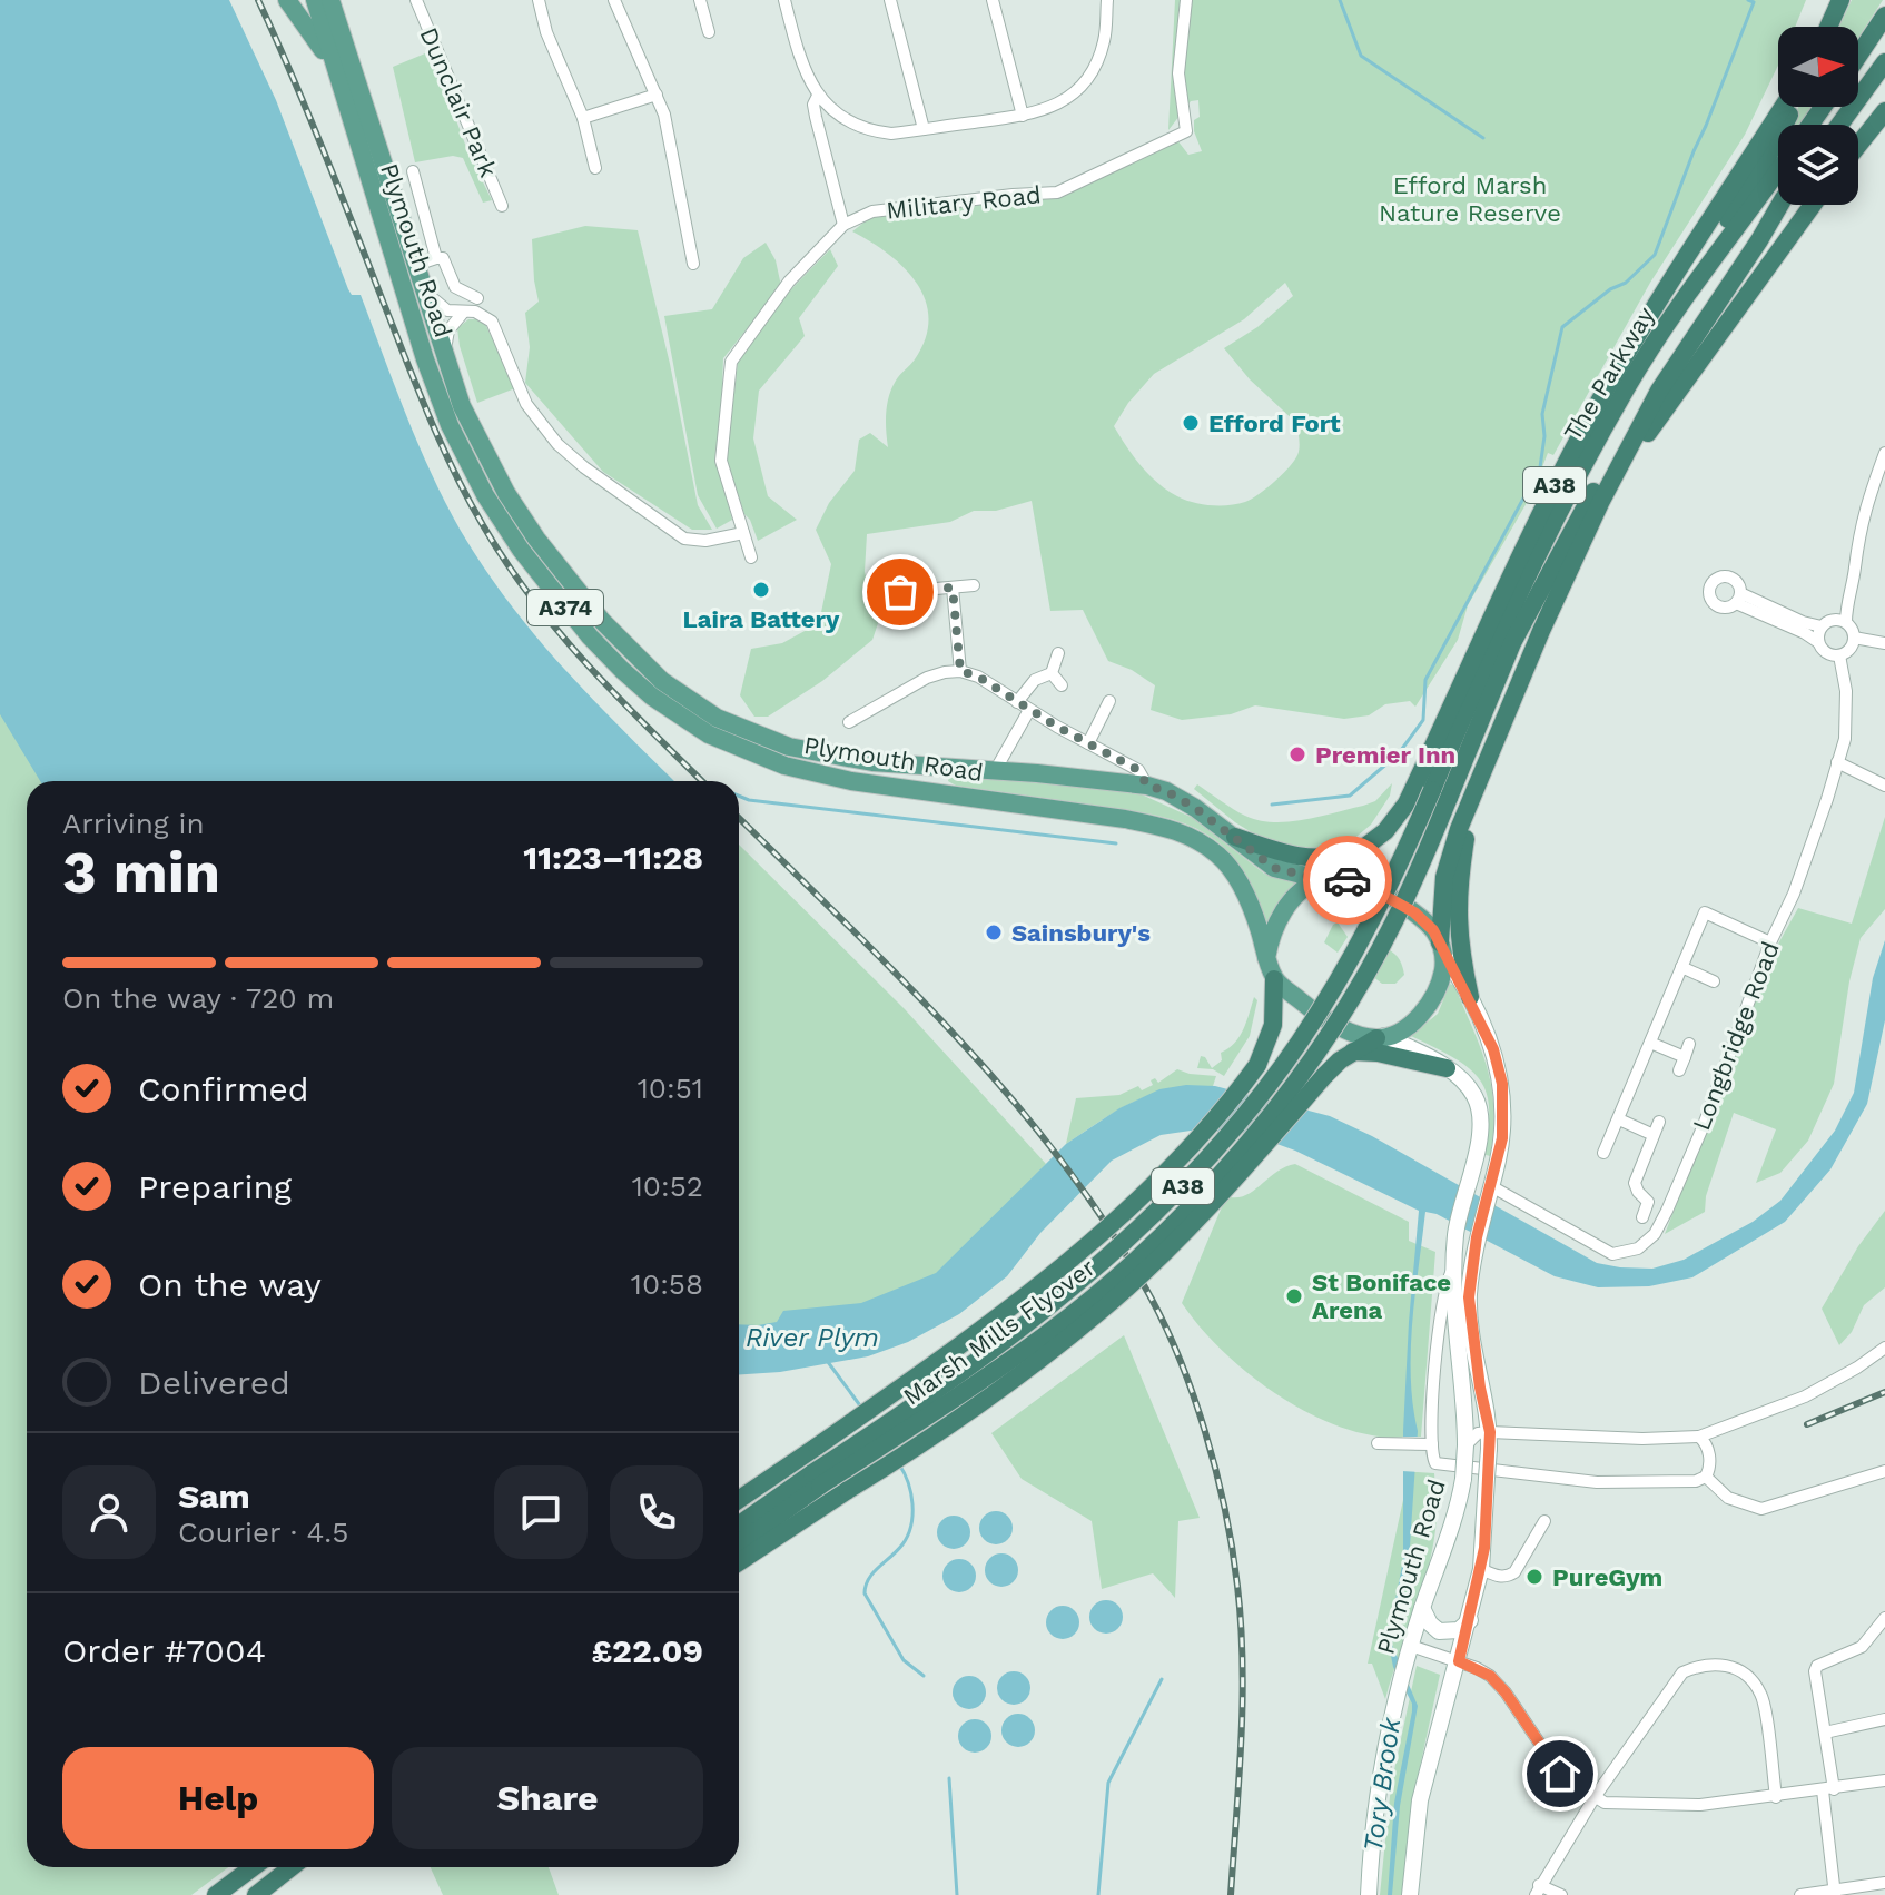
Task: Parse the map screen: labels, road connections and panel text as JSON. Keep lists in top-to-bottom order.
{
  "streets": {
    "highway": ["The Parkway", "A38", "Marsh Mills Flyover"],
    "main road": ["Plymouth Road", "A374"],
    "street": ["Dunclair Park", "Military Road", "Longbridge Road"]
  },
  "crossings": [
    ["Plymouth Road", "A38"],
    ["Plymouth Road", "A374"],
    ["Plymouth Road", "Longbridge Road"],
    ["The Parkway", "A38"],
    ["The Parkway", "Marsh Mills Flyover"],
    ["A38", "A374"],
    ["A38", "Marsh Mills Flyover"]
  ],
  "water": ["River Plym", "Tory Brook"],
  "parks": ["Efford Marsh Nature Reserve"],
  "places": [
    "Efford Fort",
    "Laira Battery",
    "Premier Inn",
    "Sainsbury's",
    "St Boniface Arena",
    "PureGym"
  ],
  "north": "right",
  "page": {
    "heading": ["3 min", "Arriving in", "11:23–11:28"],
    "panel": [
      "Sam",
      "Courier · 4.5",
      "Order #7004",
      "£22.09"
    ],
    "bar": "On the way · 720 m",
    "list": [
      ["Confirmed", "10:51"],
      ["Preparing", "10:52"],
      ["On the way", "10:58"],
      "Delivered"
    ],
    "buttons": ["Help", "Share"]
  }
}
